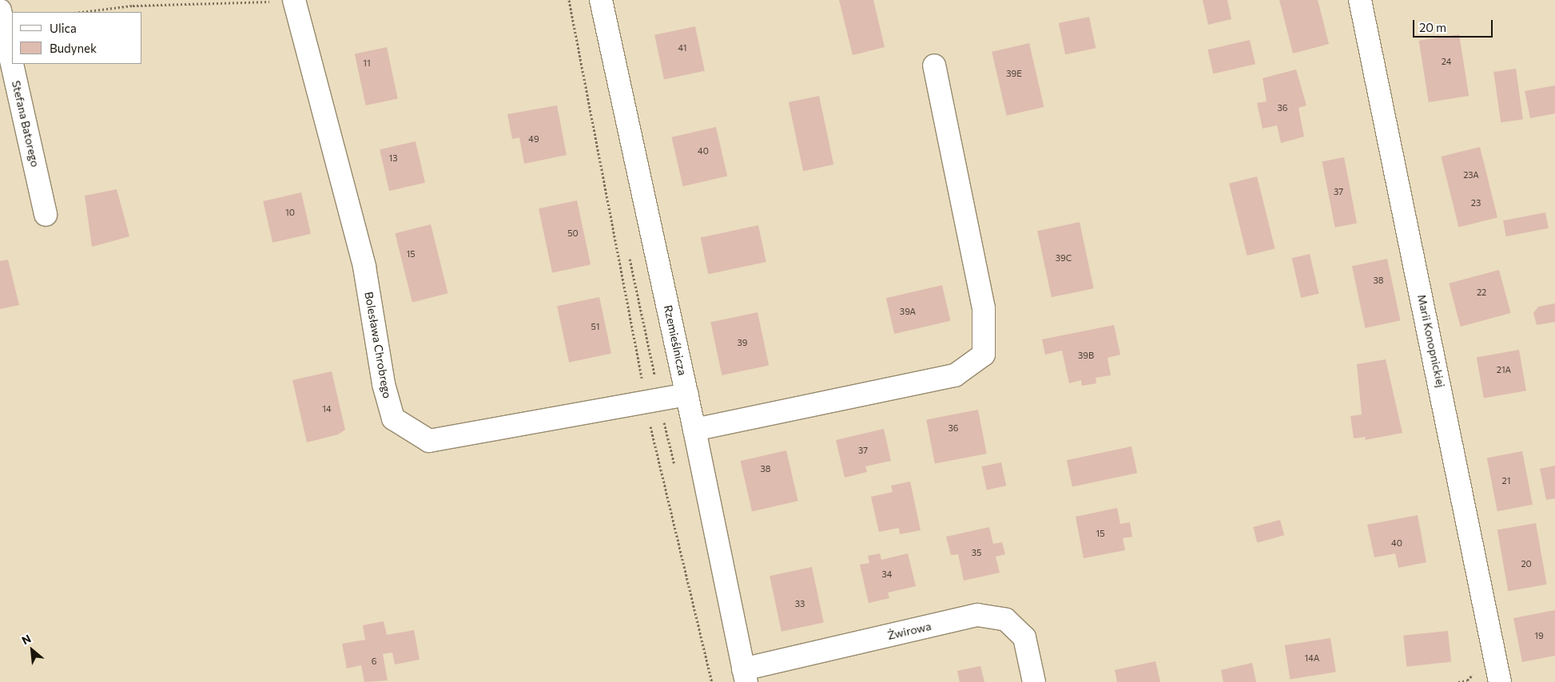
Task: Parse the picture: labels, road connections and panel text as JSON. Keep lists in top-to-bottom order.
{
  "streets": {
    "street": [
      "Stefana Batorego",
      "Rzemieślnicza",
      "Marii Konopnickiej",
      "Bolesława Chrobrego",
      "Żwirowa"
    ]
  },
  "crossings": [
    ["Rzemieślnicza", "Bolesława Chrobrego"],
    ["Rzemieślnicza", "Żwirowa"]
  ],
  "house_numbers": [
    "41",
    "24",
    "11",
    "39E",
    "36",
    "49",
    "40",
    "13",
    "23A",
    "37",
    "23",
    "10",
    "50",
    "15",
    "39C",
    "38",
    "22",
    "39A",
    "51",
    "39",
    "39B",
    "21A",
    "14",
    "36",
    "37",
    "38",
    "21",
    "15",
    "40",
    "35",
    "20",
    "34",
    "33",
    "19",
    "14A",
    "6"
  ],
  "legend": ["Ulica", "Budynek"],
  "scale_bar": "20 m",
  "north": "top left"
}
